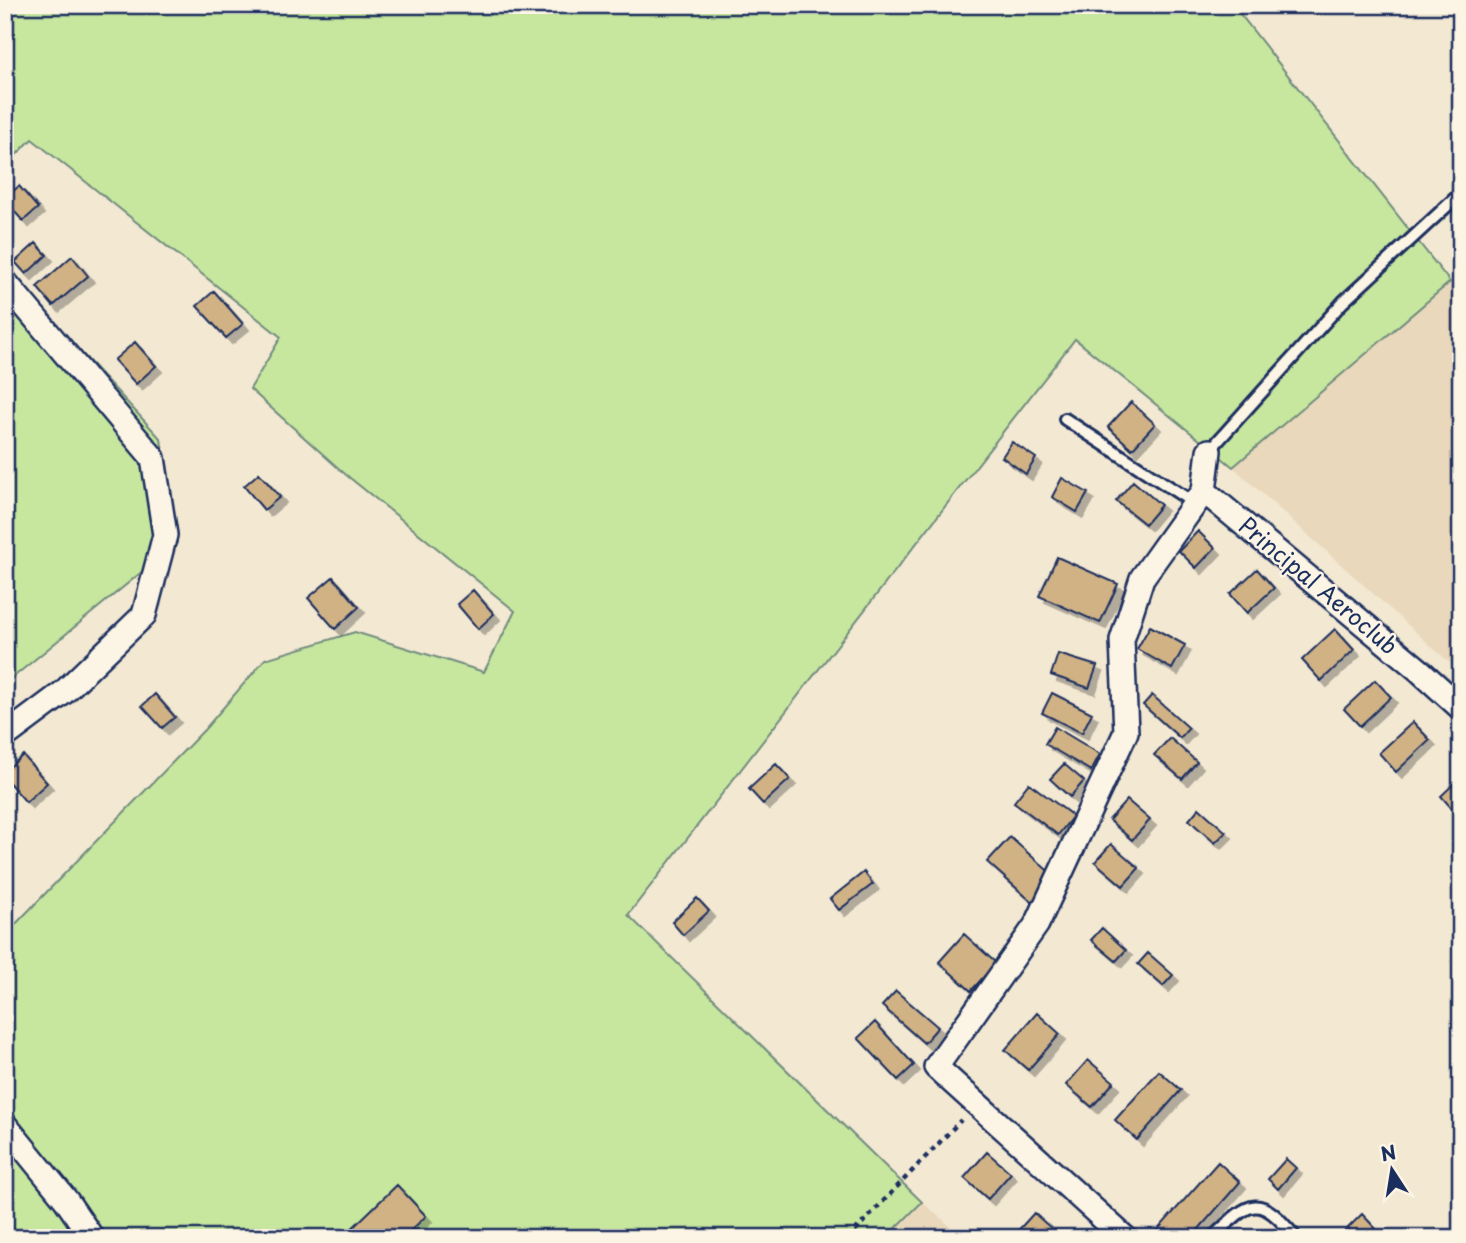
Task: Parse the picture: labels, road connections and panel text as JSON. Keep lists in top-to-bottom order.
{
  "streets": {
    "street": ["Principal Aeroclub"]
  },
  "north": "top"
}
